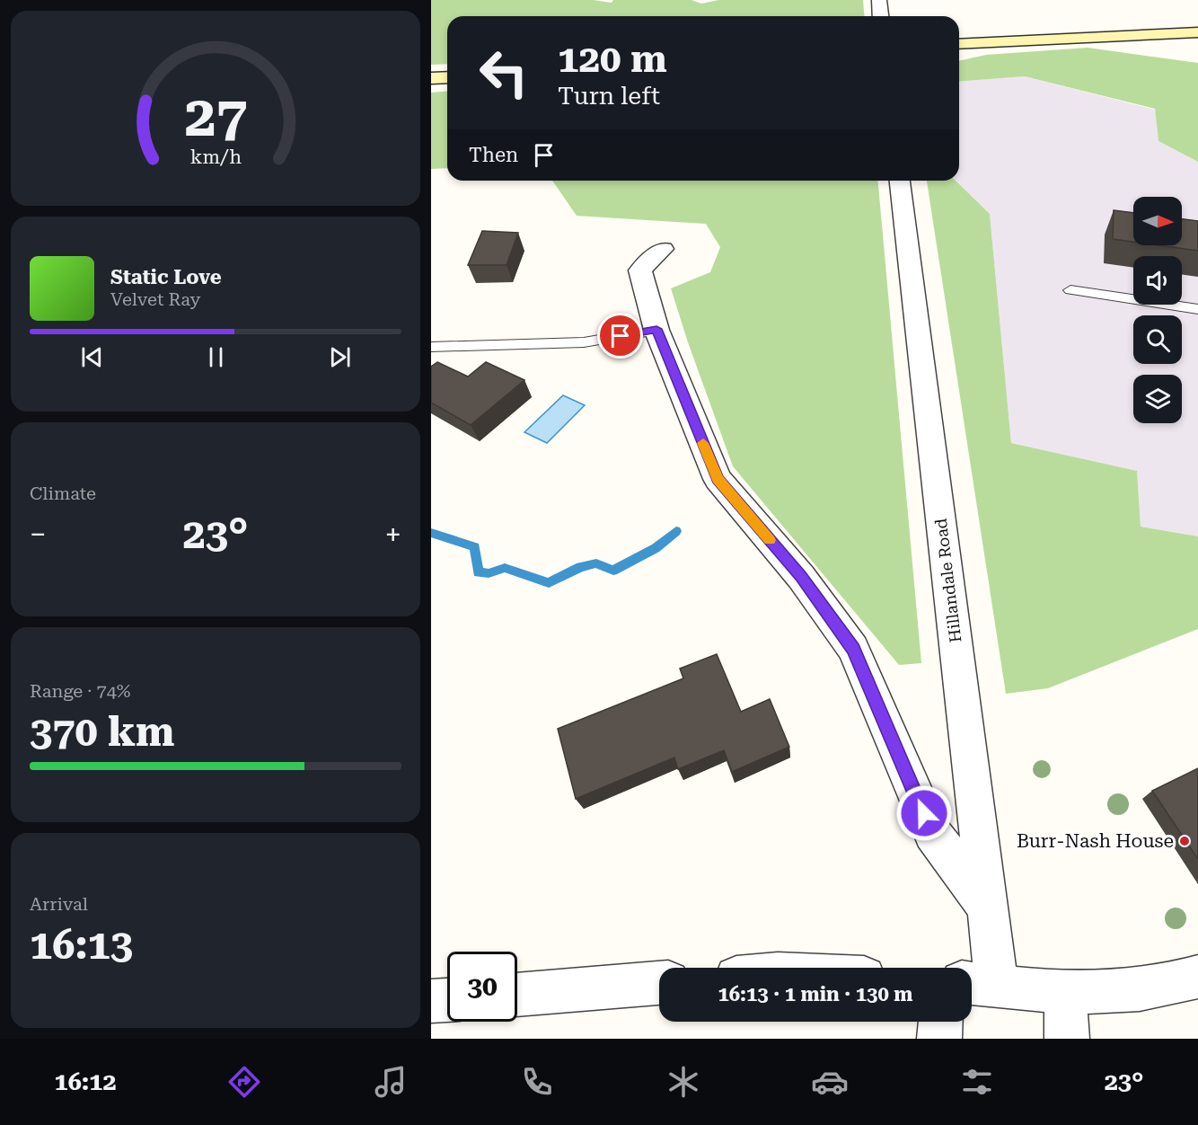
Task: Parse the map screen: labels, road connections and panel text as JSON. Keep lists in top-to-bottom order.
{
  "streets": {
    "street": ["Hillandale Road"]
  },
  "places": ["Burr-Nash House"],
  "north": "right",
  "page": {
    "turn": ["120 m", "Turn left"],
    "then": "Then",
    "song": ["Static Love", "Velvet Ray"],
    "tile": [
      "Climate",
      ["Range · 74%", "370 km"],
      ["Arrival", "16:13"]
    ],
    "heat": ["−", "23°", "+"],
    "limit": "30",
    "trip": "16:13 · 1 min · 130 m",
    "tabs": ["16:12", "23°"],
    "gauge": ["27", "km/h"]
  }
}
